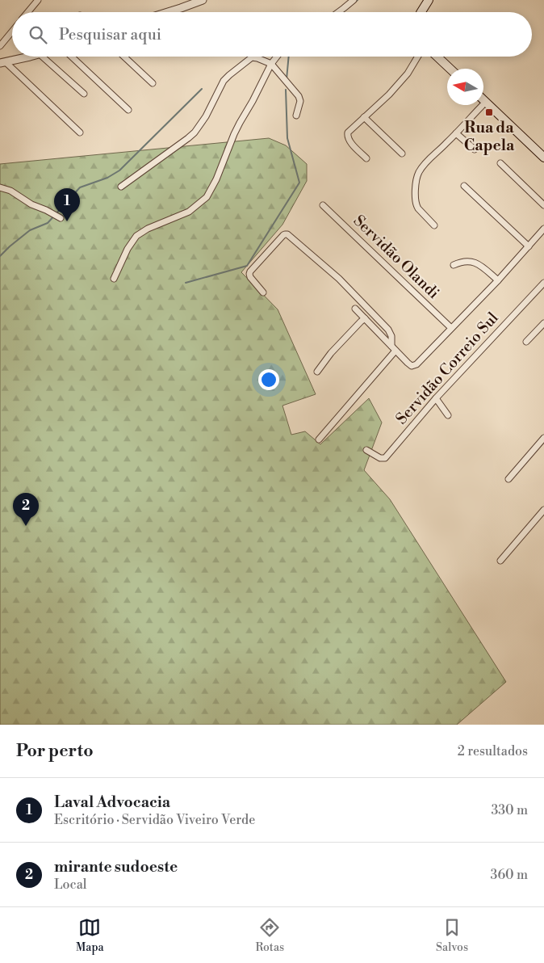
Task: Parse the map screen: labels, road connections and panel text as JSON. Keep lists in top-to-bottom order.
{
  "streets": {
    "street": ["Servidão Olandi", "Servidão Correio Sul"]
  },
  "places": {
    "transit": ["Rua da Capela"]
  },
  "north": "left",
  "page": {
    "search": "Pesquisar aqui",
    "pins": ["1", "2"],
    "heading": ["Por perto", "2 resultados"],
    "list": [
      {
        "mark": "1",
        "name": "Laval Advocacia",
        "note": "Escritório · Servidão Viveiro Verde",
        "value": "330 m"
      },
      {
        "mark": "2",
        "name": "mirante sudoeste",
        "note": "Local",
        "value": "360 m"
      }
    ],
    "nav": ["Mapa", "Rotas", "Salvos"]
  }
}
